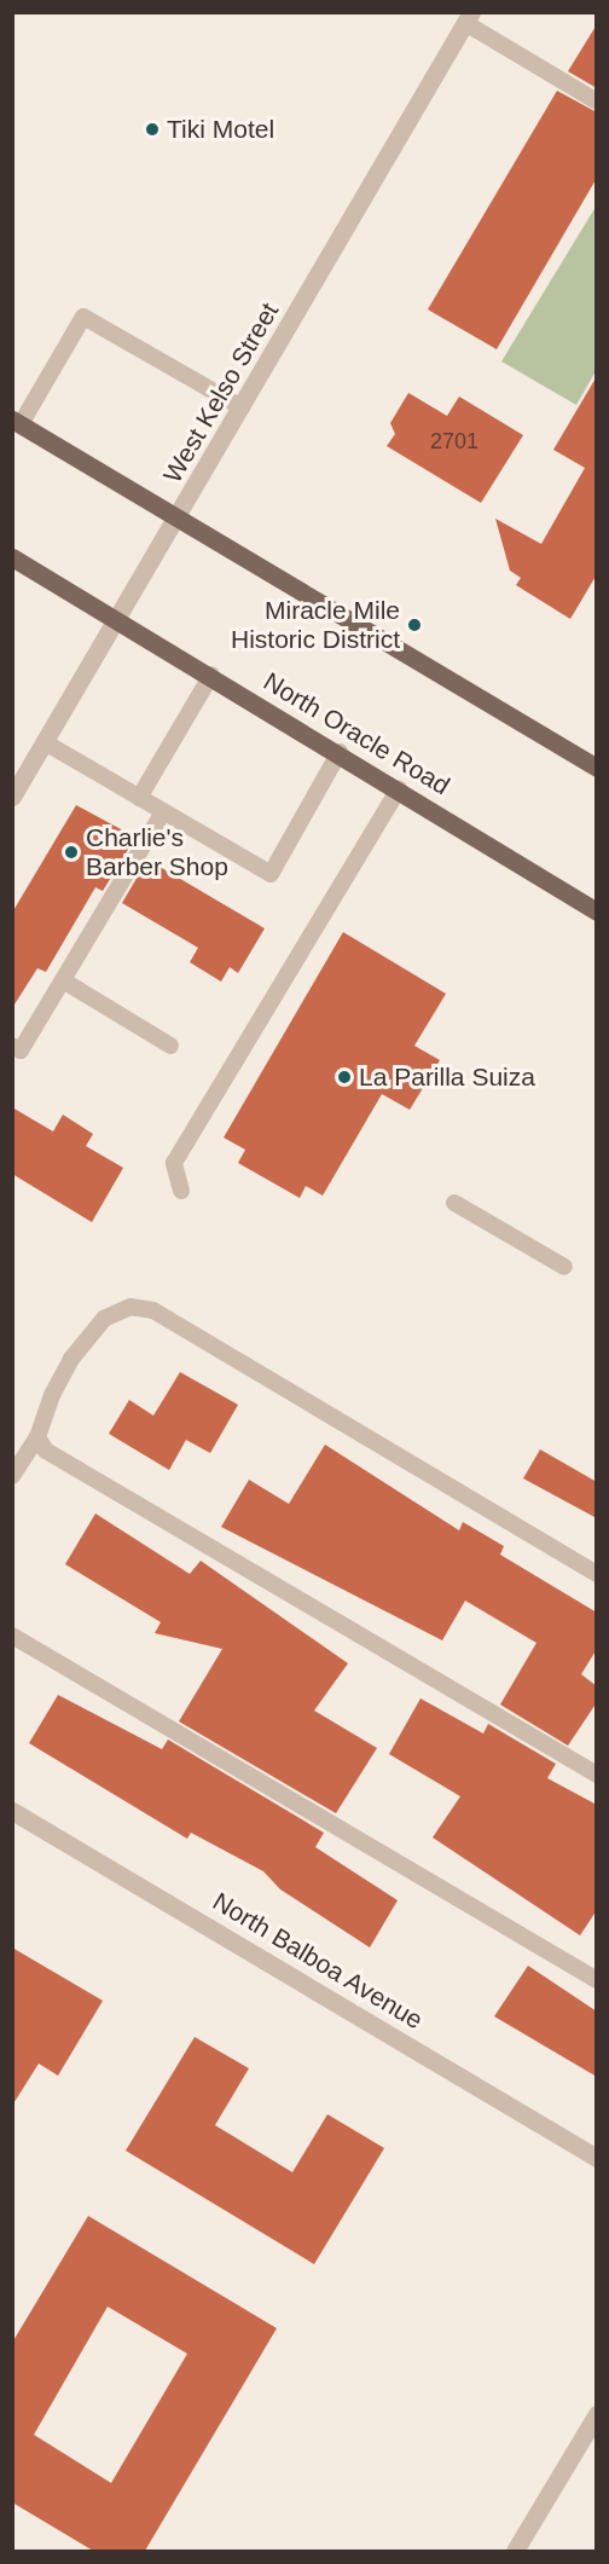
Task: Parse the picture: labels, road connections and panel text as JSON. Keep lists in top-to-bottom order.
{
  "streets": {
    "main road": ["North Oracle Road"],
    "street": ["West Kelso Street", "North Balboa Avenue"]
  },
  "crossings": [
    ["West Kelso Street", "North Oracle Road"]
  ],
  "places": [
    "Tiki Motel",
    "Miracle Mile Historic District",
    "Charlie's Barber Shop",
    "La Parilla Suiza"
  ],
  "house_numbers": ["2701"]
}
